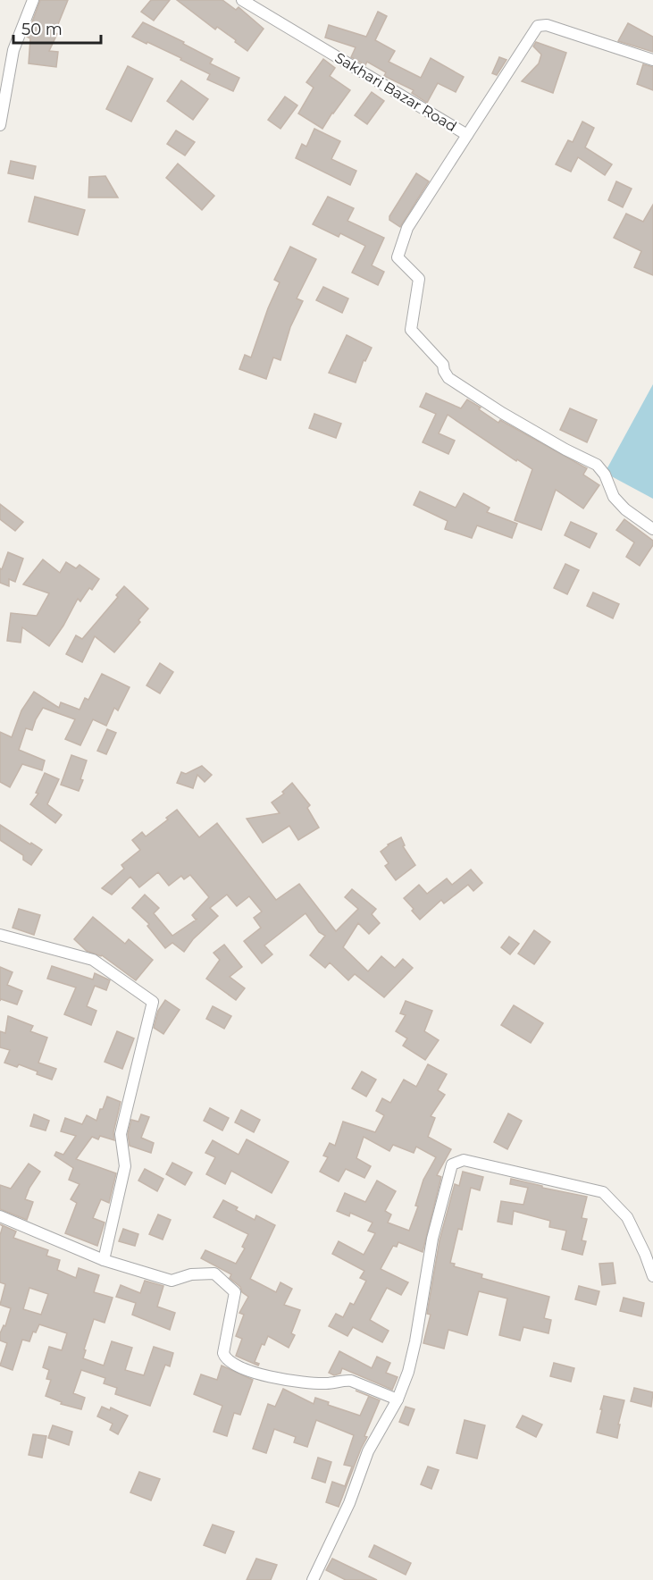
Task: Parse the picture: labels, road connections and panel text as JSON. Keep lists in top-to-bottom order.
{
  "streets": {
    "street": ["Sakhari Bazar Road"]
  },
  "scale_bar": "50 m"
}
